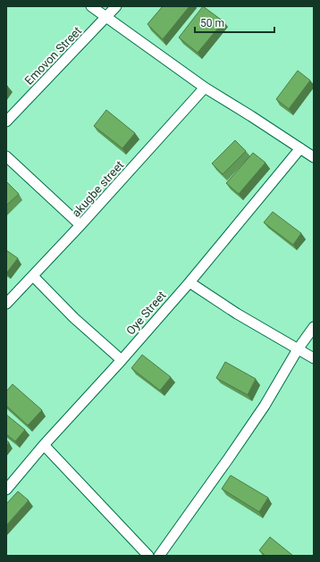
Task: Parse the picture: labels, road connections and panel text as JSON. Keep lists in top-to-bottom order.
{
  "streets": {
    "street": ["Emovon Street", "akugbe street", "Oye Street"]
  },
  "scale_bar": "50 m"
}
